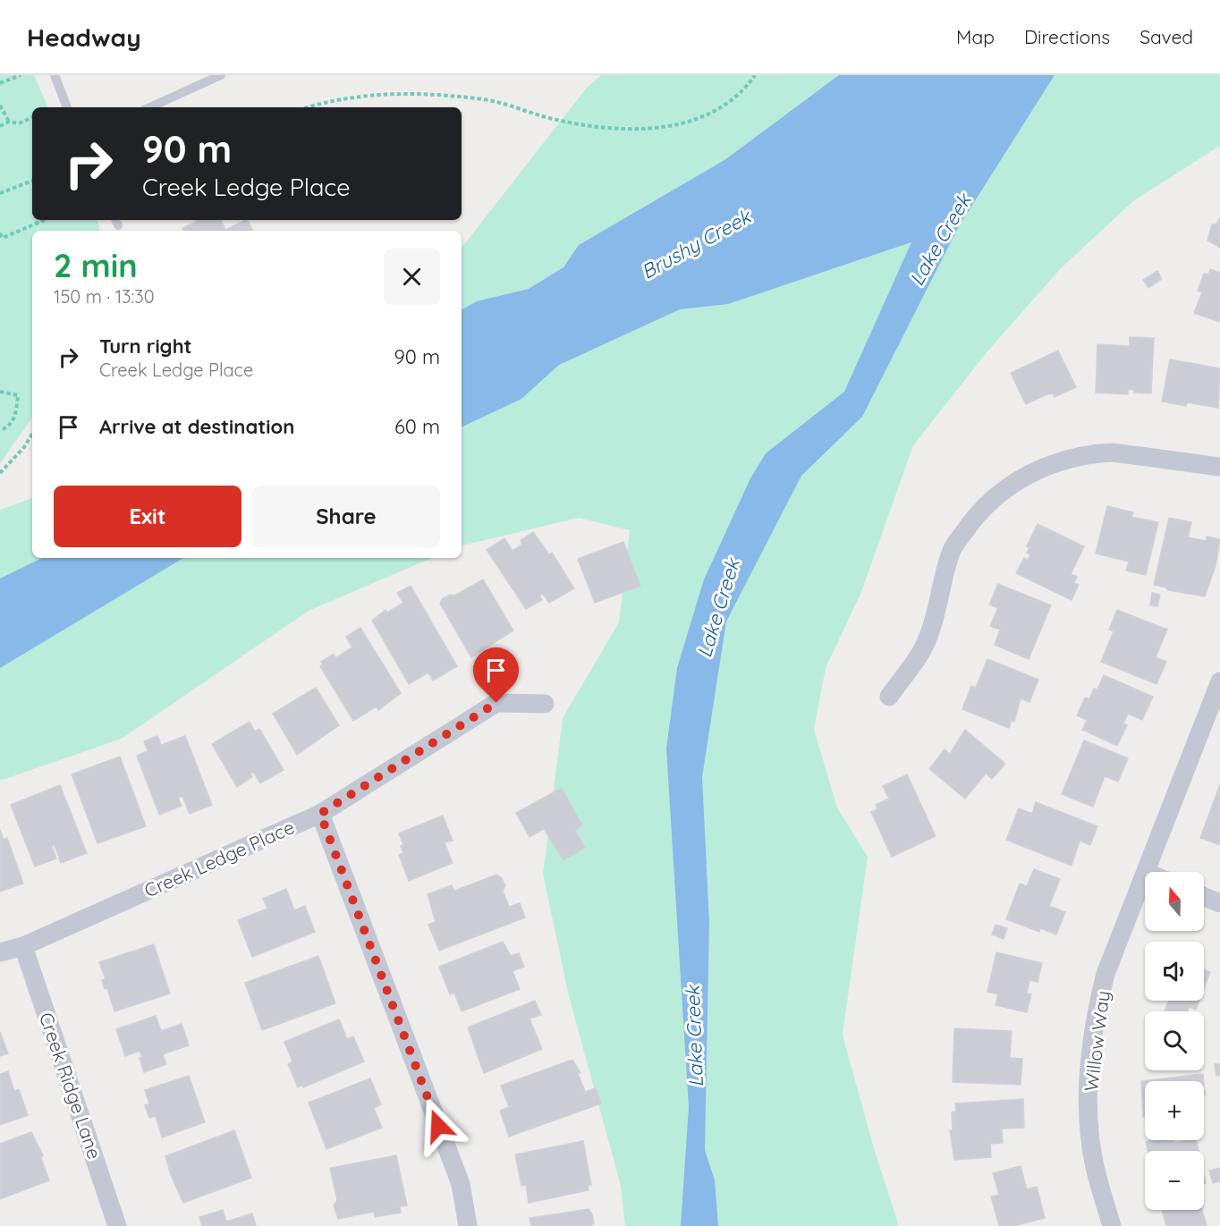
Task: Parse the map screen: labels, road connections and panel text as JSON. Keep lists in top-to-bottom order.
{
  "streets": {
    "street": ["Creek Ledge Place", "Willow Way", "Creek Ridge Lane"]
  },
  "crossings": [
    ["Creek Ledge Place", "Creek Ridge Lane"]
  ],
  "water": ["Lake Creek", "Brushy Creek"],
  "north": "top",
  "page": {
    "header": "Headway",
    "nav": ["Map", "Directions", "Saved"],
    "turn": ["90 m", "Creek Ledge Place"],
    "heading": ["2 min", "150 m · 13:30"],
    "list": [
      {
        "name": "Turn right",
        "note": "Creek Ledge Place",
        "value": "90 m"
      },
      {
        "name": "Arrive at destination",
        "value": "60 m"
      }
    ],
    "buttons": ["Exit", "Share"],
    "map_buttons": ["+", "−"]
  }
}
